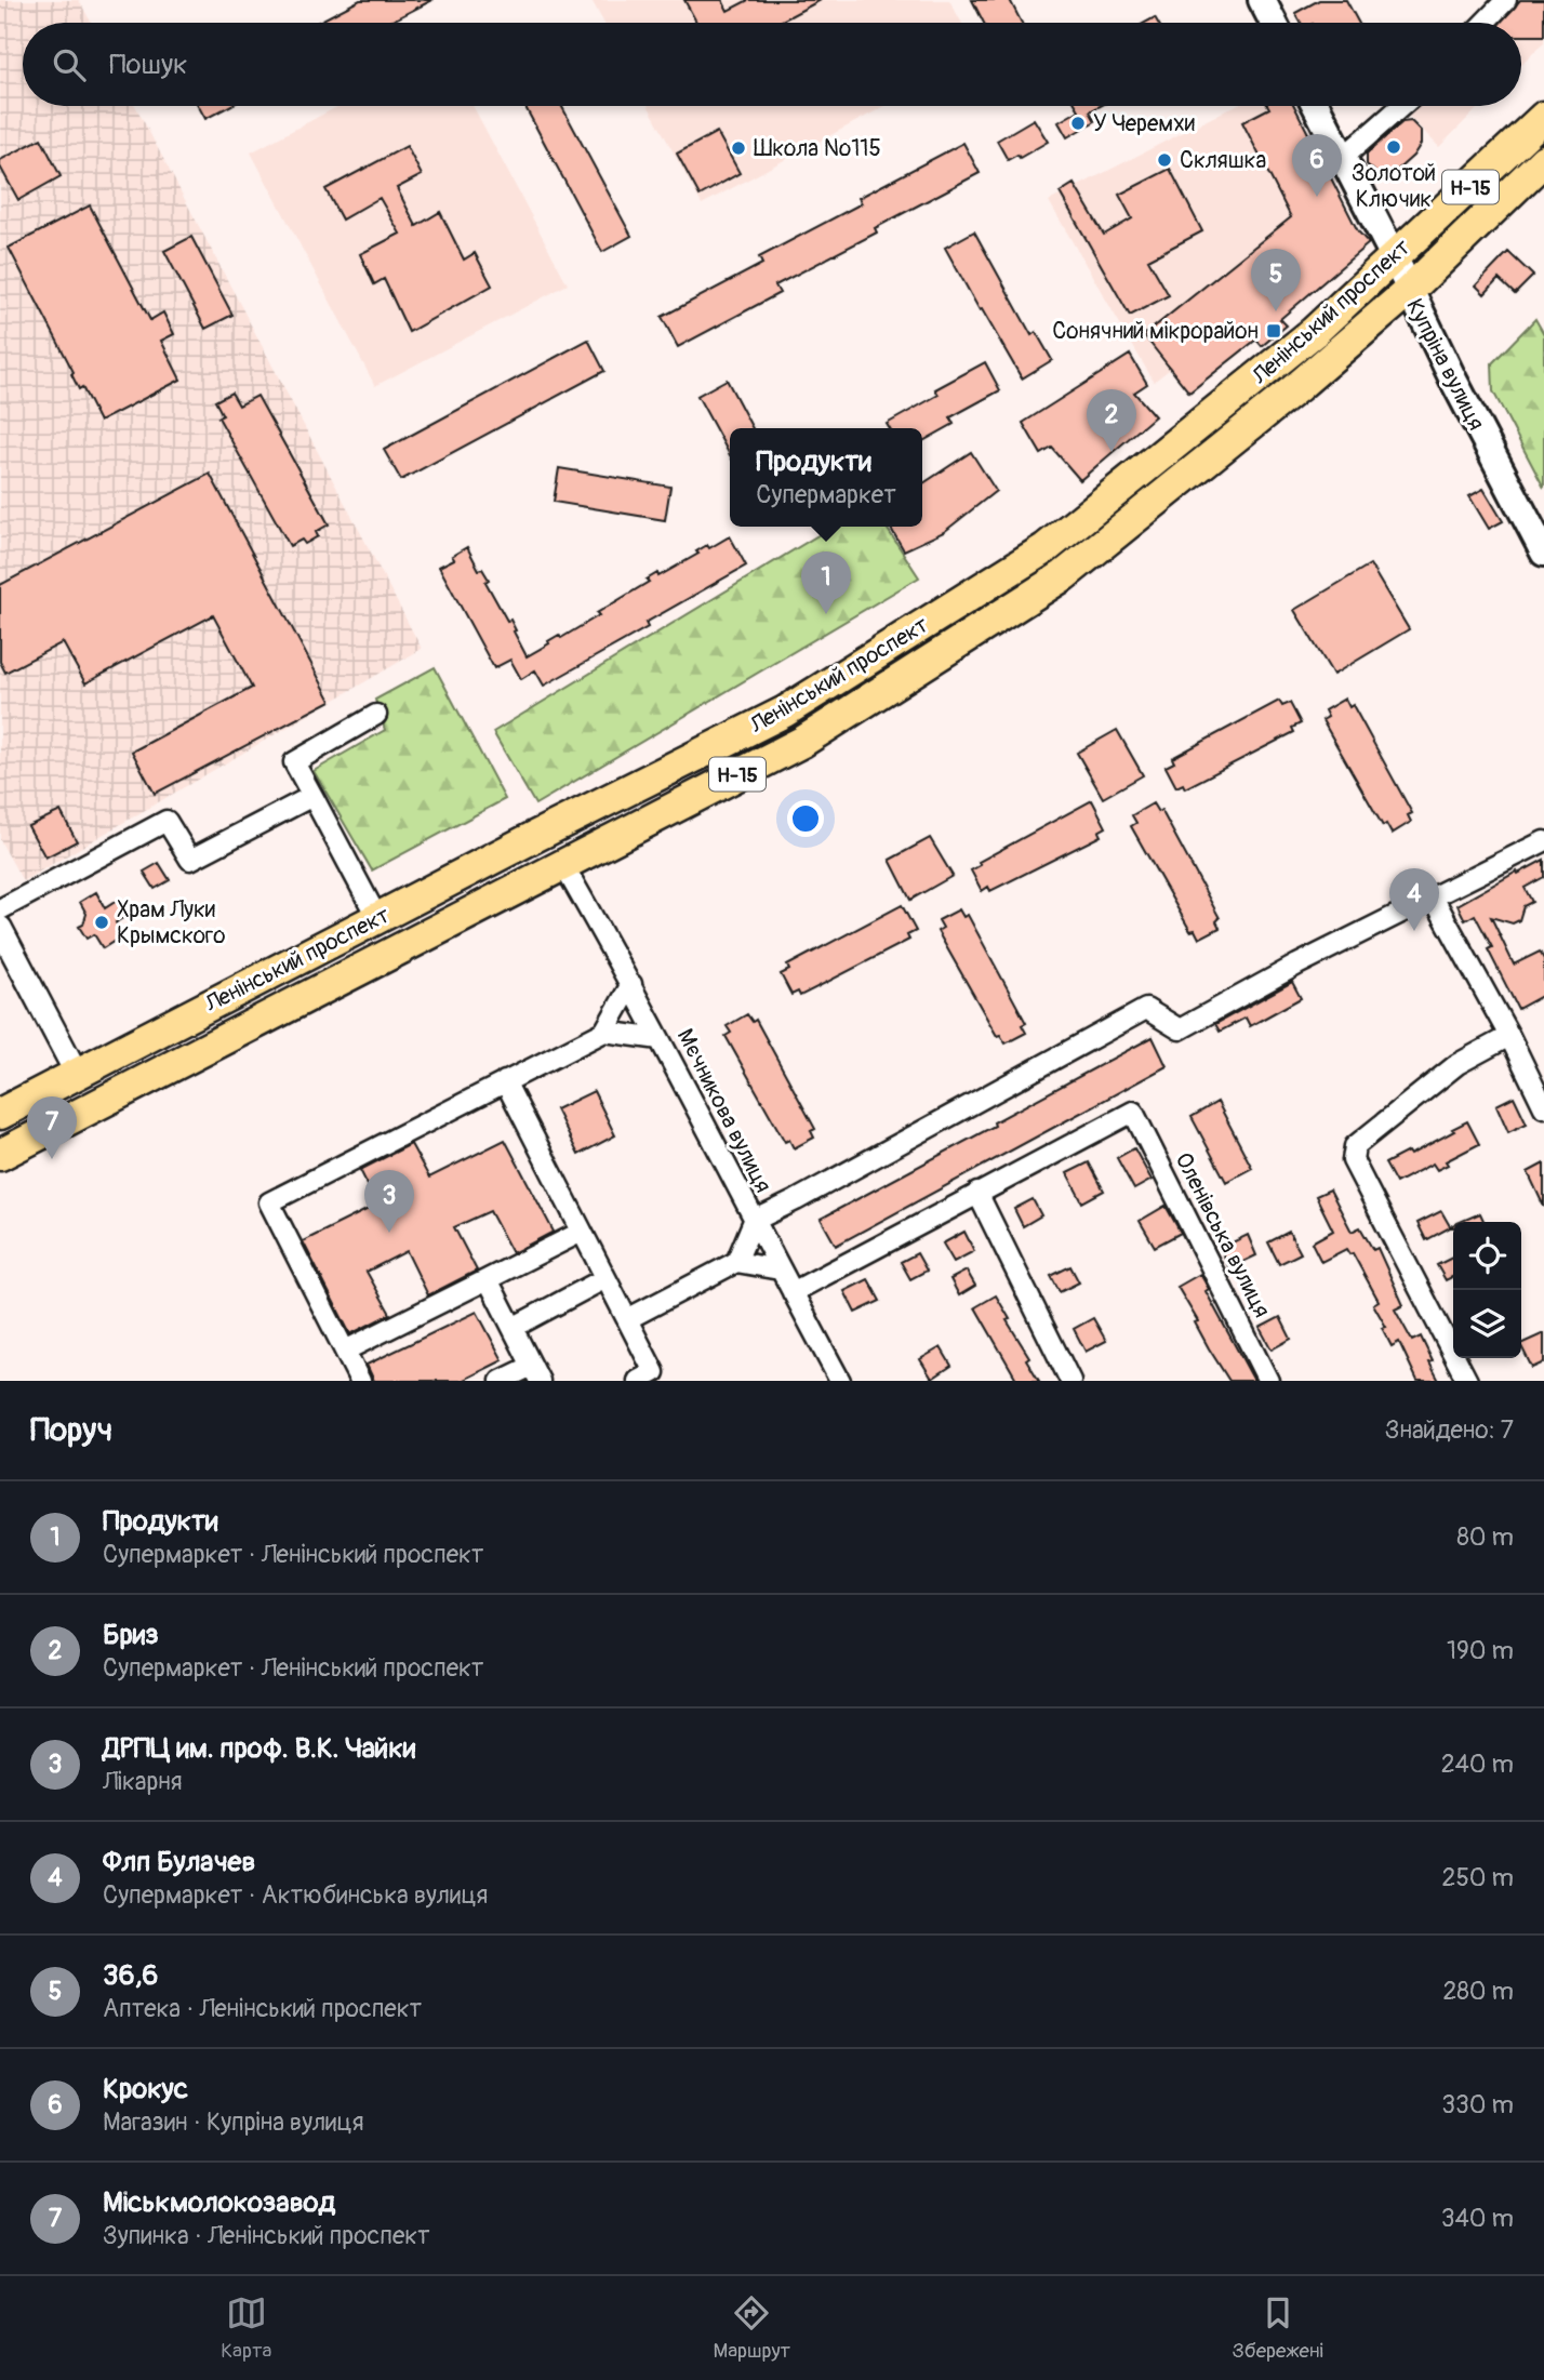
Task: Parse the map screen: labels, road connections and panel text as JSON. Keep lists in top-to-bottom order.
{
  "streets": {
    "main road": ["Н-15", "Ленінський проспект", "Купріна вулиця"],
    "street": ["Мєчникова вулиця", "Оленівська вулиця"]
  },
  "crossings": [
    ["Ленінський проспект", "Купріна вулиця"],
    ["Ленінський проспект", "Мєчникова вулиця"]
  ],
  "places": {
    "other": [
      "У Черемхи",
      "Золотой Ключик",
      "Школа №115",
      "Скляшка",
      "Храм Луки Крымского"
    ],
    "transit": ["Сонячний мікрорайон"]
  },
  "page": {
    "search": "Пошук",
    "pins": [
      "6",
      "5",
      "2",
      "1",
      "4",
      "7",
      "3"
    ],
    "popup": ["Продукти", "Супермаркет"],
    "heading": ["Поруч", "Знайдено: 7"],
    "list": [
      {
        "mark": "1",
        "name": "Продукти",
        "note": "Супермаркет · Ленінський проспект",
        "value": "80 m"
      },
      {
        "mark": "2",
        "name": "Бриз",
        "note": "Супермаркет · Ленінський проспект",
        "value": "190 m"
      },
      {
        "mark": "3",
        "name": "ДРПЦ им. проф. В.К. Чайки",
        "note": "Лікарня",
        "value": "240 m"
      },
      {
        "mark": "4",
        "name": "Флп Булачев",
        "note": "Супермаркет · Актюбинська вулиця",
        "value": "250 m"
      },
      {
        "mark": "5",
        "name": "36,6",
        "note": "Аптека · Ленінський проспект",
        "value": "280 m"
      },
      {
        "mark": "6",
        "name": "Крокус",
        "note": "Магазин · Купріна вулиця",
        "value": "330 m"
      },
      {
        "mark": "7",
        "name": "Міськмолокозавод",
        "note": "Зупинка · Ленінський проспект",
        "value": "340 m"
      }
    ],
    "nav": ["Карта", "Маршрут", "Збережені"]
  }
}
